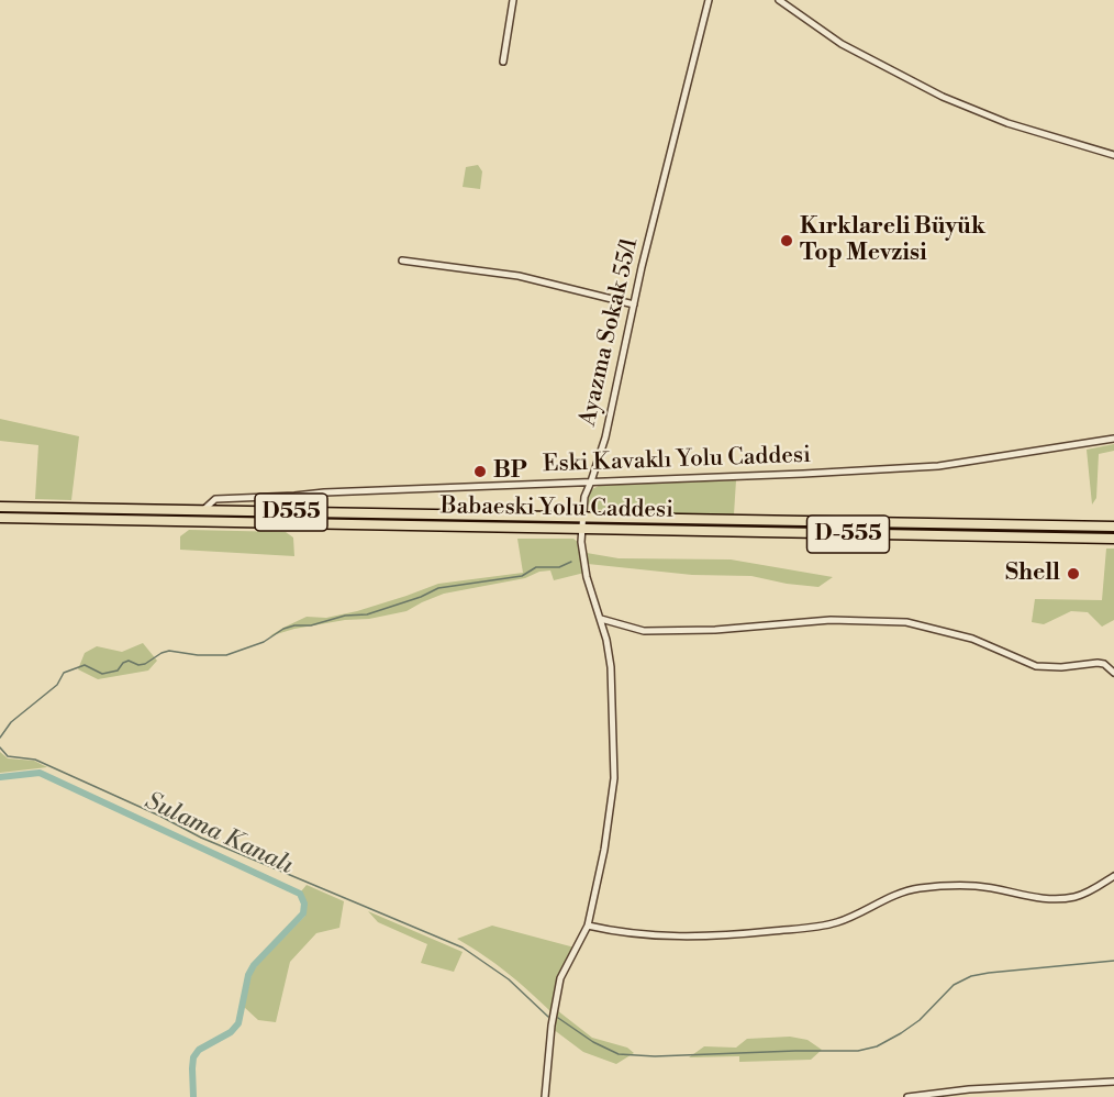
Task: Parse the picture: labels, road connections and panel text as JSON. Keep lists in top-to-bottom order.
{
  "streets": {
    "highway": ["Babaeski Yolu Caddesi", "D555", "D-555"],
    "street": ["Ayazma Sokak 55/1", "Eski Kavaklı Yolu Caddesi"]
  },
  "crossings": [
    ["Ayazma Sokak 55/1", "Eski Kavaklı Yolu Caddesi"],
    ["Ayazma Sokak 55/1", "Babaeski Yolu Caddesi"],
    ["Eski Kavaklı Yolu Caddesi", "Babaeski Yolu Caddesi"]
  ],
  "water": ["Sulama Kanalı"],
  "places": ["Kırklareli Büyük Top Mevzisi", "BP", "Shell"]
}
